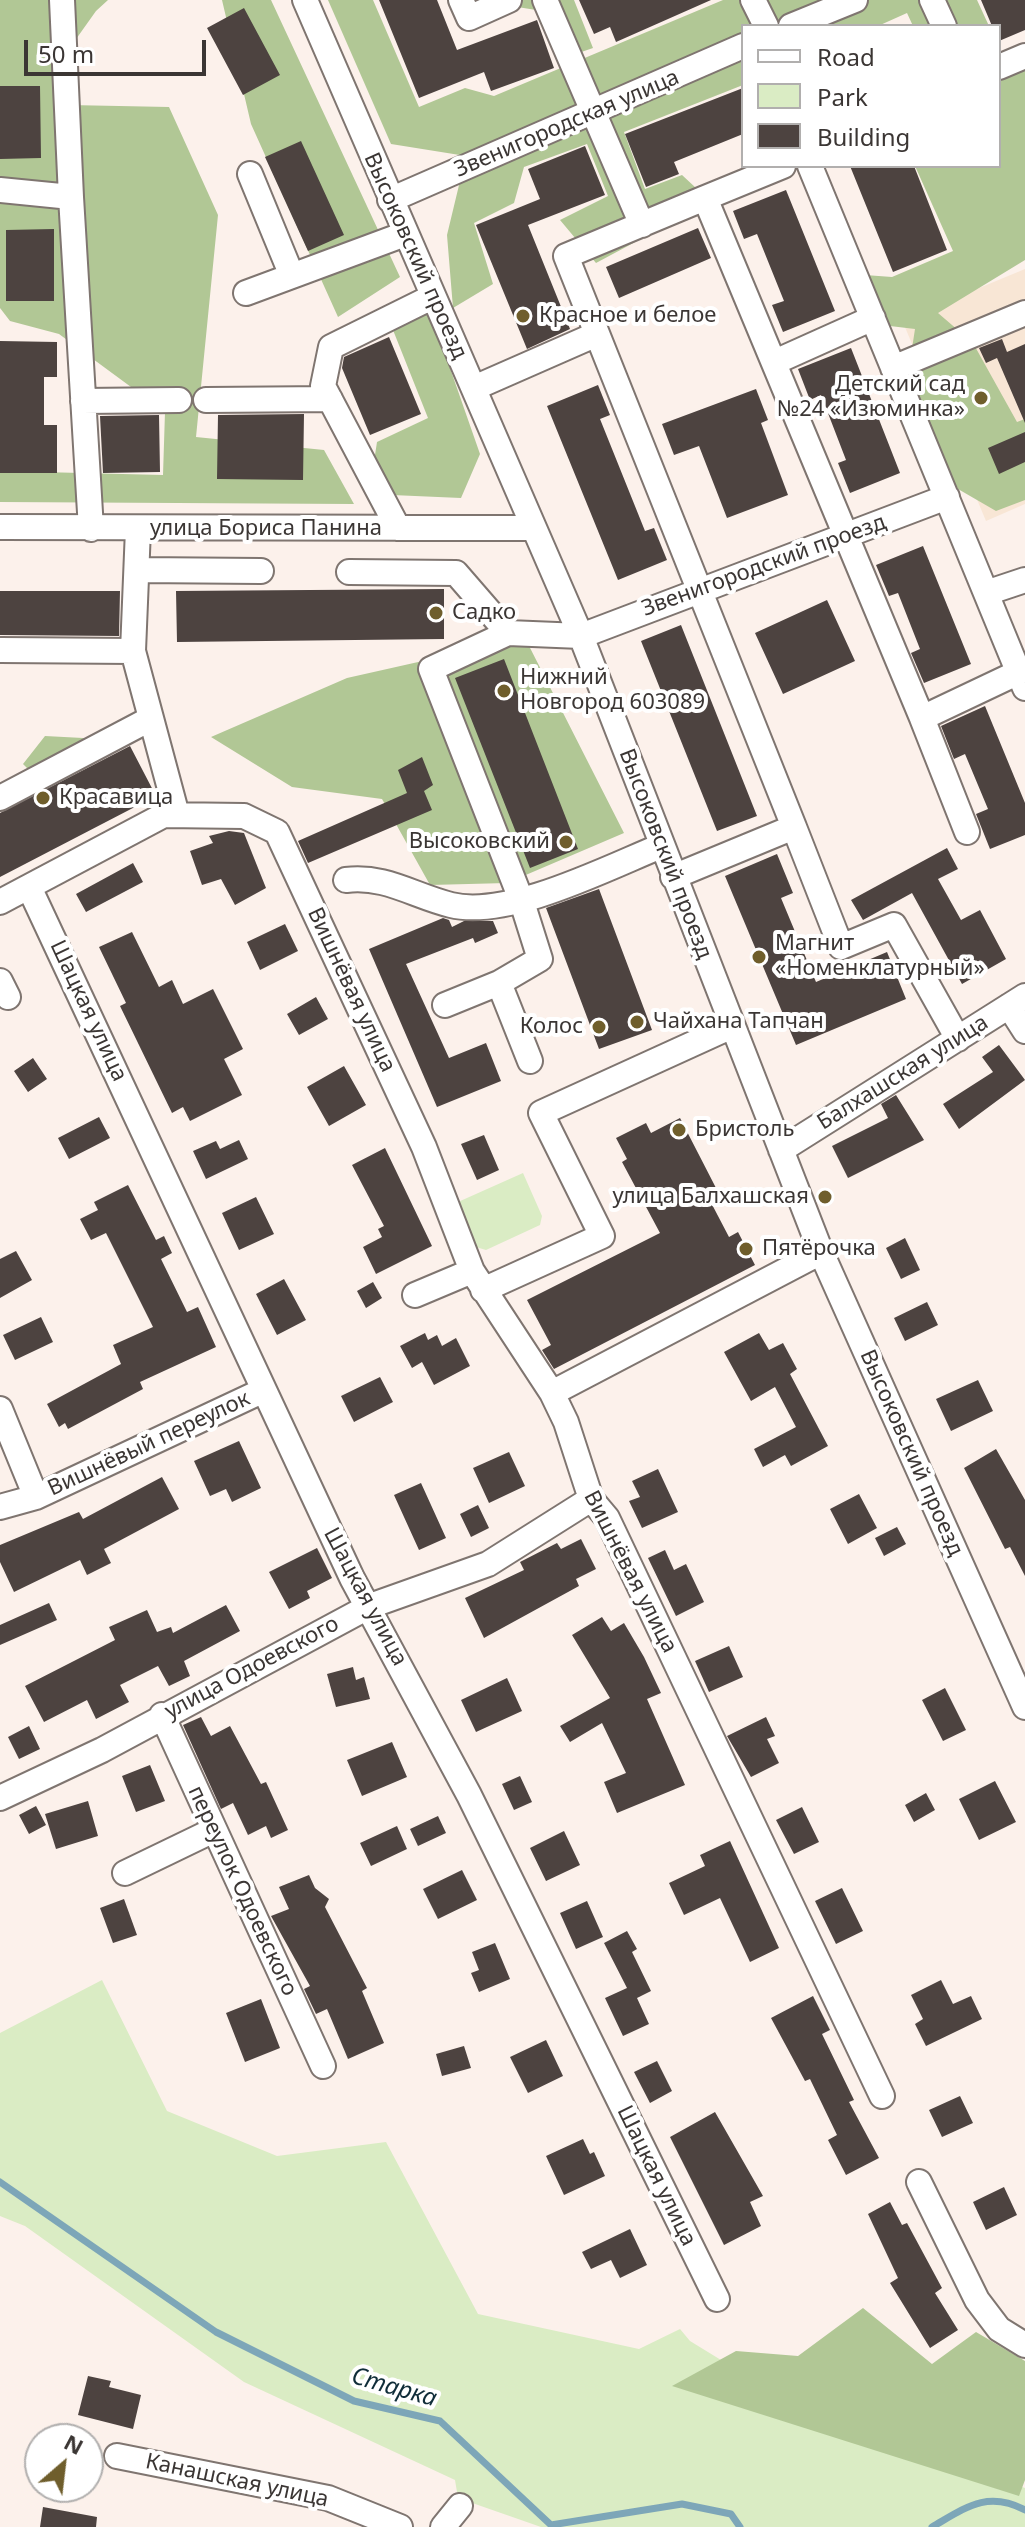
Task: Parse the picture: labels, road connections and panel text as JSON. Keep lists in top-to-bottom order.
{
  "streets": {
    "street": [
      "Звенигородская улица",
      "Высоковский проезд",
      "улица Бориса Панина",
      "Звенигородский проезд",
      "Вишнёвая улица",
      "Шацкая улица",
      "Балхашская улица",
      "Вишнёвый переулок",
      "улица Одоевского",
      "переулок Одоевского",
      "Канашская улица"
    ]
  },
  "crossings": [
    ["Звенигородская улица", "Высоковский проезд"],
    ["Высоковский проезд", "улица Бориса Панина"],
    ["Высоковский проезд", "Звенигородский проезд"],
    ["Высоковский проезд", "Балхашская улица"],
    ["Вишнёвая улица", "улица Одоевского"],
    ["Шацкая улица", "Вишнёвый переулок"],
    ["Шацкая улица", "улица Одоевского"],
    ["улица Одоевского", "переулок Одоевского"]
  ],
  "water": ["Старка"],
  "places": [
    "Красное и белое",
    "Детский сад №24 «Изюминка»",
    "Садко",
    "Нижний Новгород 603089",
    "Красавица",
    "Высоковский",
    "Магнит «Номенклатурный»",
    "Чайхана Тапчан",
    "Колос",
    "Бристоль",
    "улица Балхашская",
    "Пятёрочка"
  ],
  "legend": ["Road", "Park", "Building"],
  "scale_bar": "50 m",
  "north": "top right"
}
